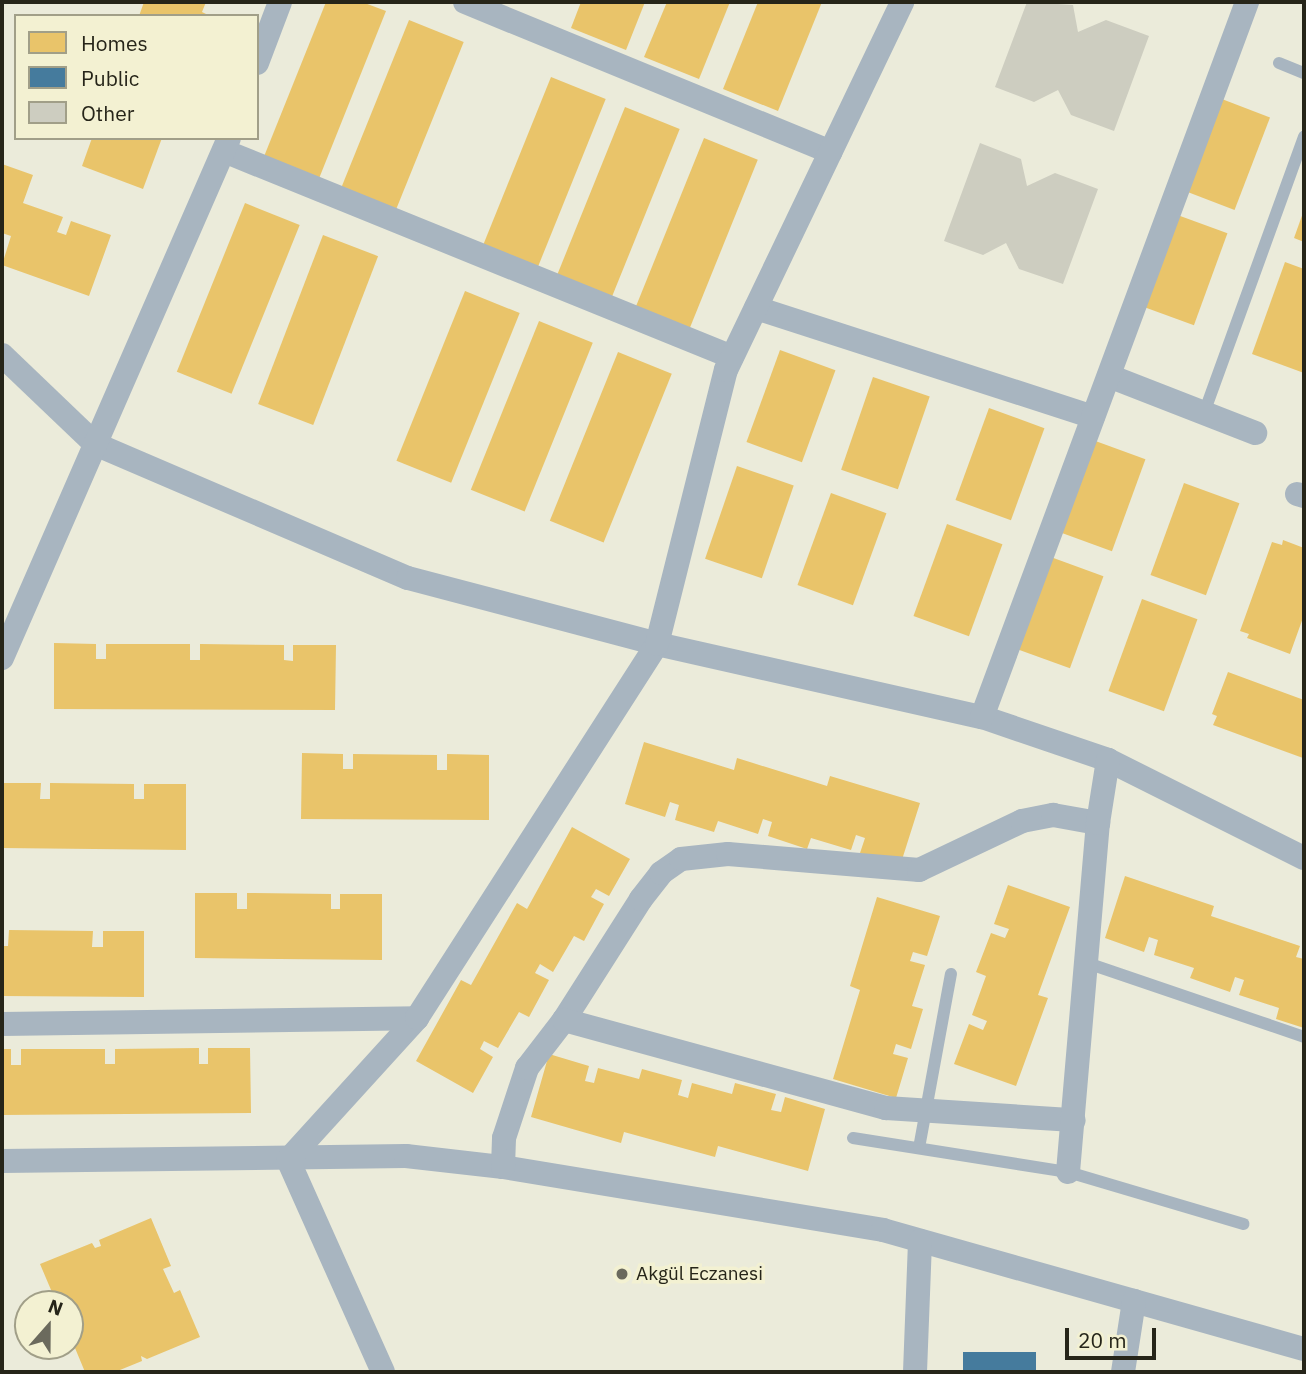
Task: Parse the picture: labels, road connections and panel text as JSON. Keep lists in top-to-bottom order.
{
  "places": ["Akgül Eczanesi"],
  "legend": ["Homes", "Public", "Other"],
  "scale_bar": "20 m",
  "north": "top"
}
